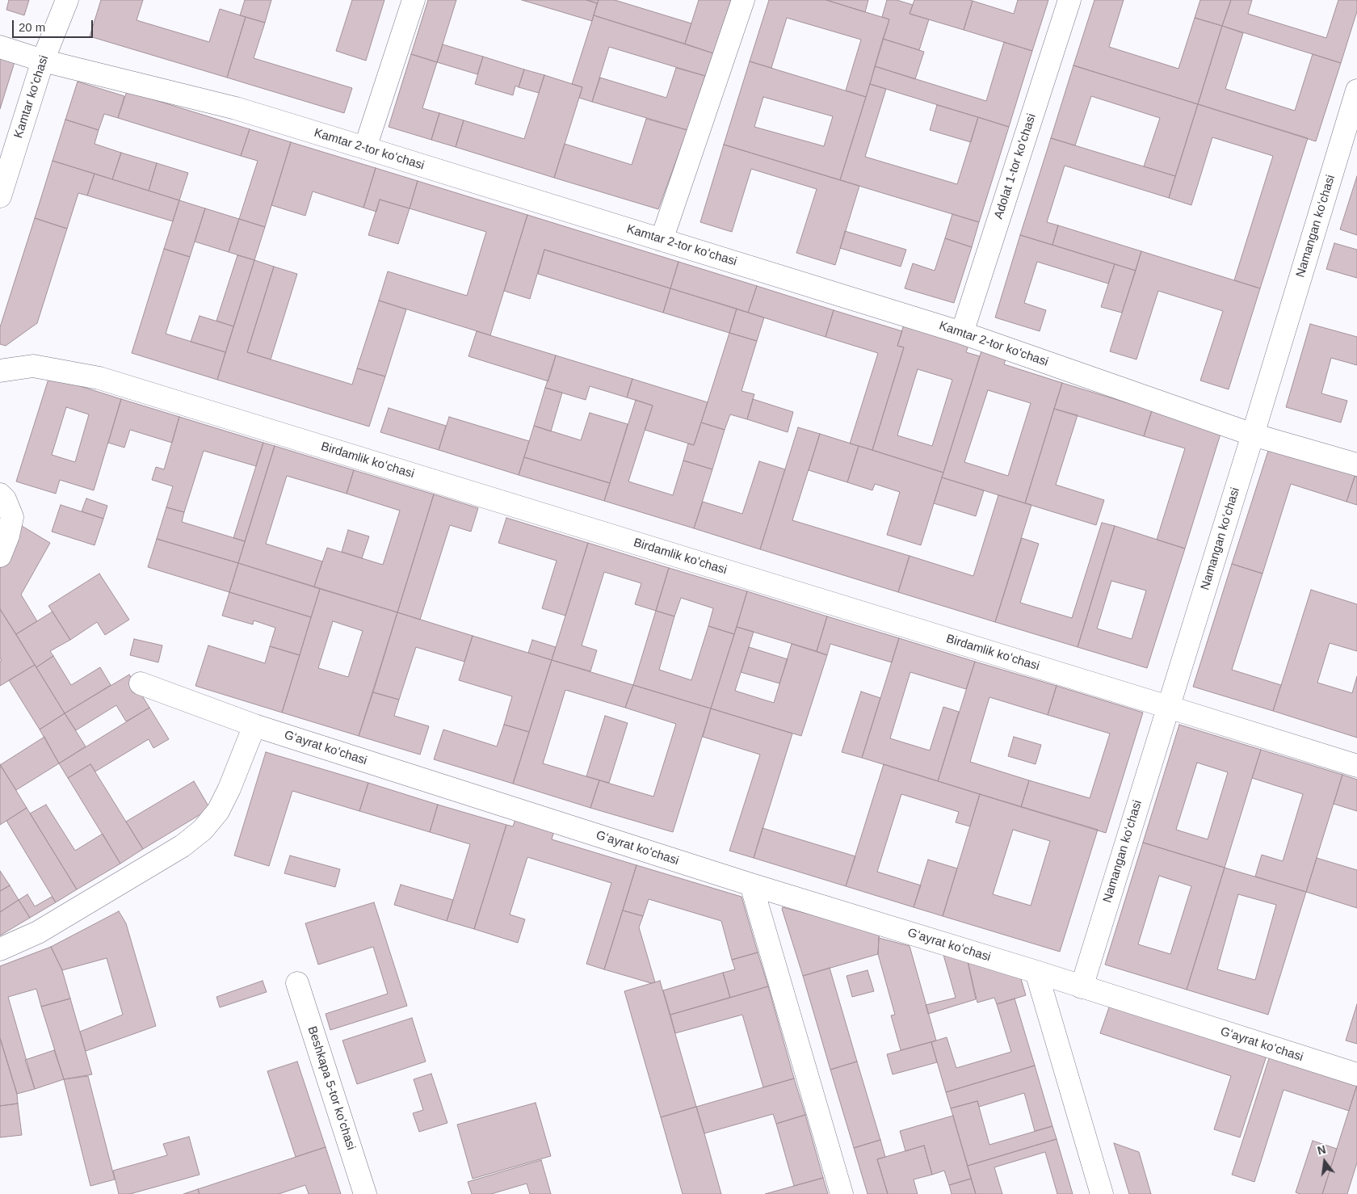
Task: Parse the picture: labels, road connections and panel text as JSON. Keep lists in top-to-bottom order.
{
  "streets": {
    "street": [
      "Kamtar koʻchasi",
      "Kamtar 2-tor koʻchasi",
      "Adolat 1-tor koʻchasi",
      "Namangan koʻchasi",
      "Birdamlik koʻchasi",
      "Gʻayrat koʻchasi",
      "Beshkapa 5-tor koʻchasi"
    ]
  },
  "crossings": [
    ["Kamtar koʻchasi", "Kamtar 2-tor koʻchasi"],
    ["Kamtar 2-tor koʻchasi", "Adolat 1-tor koʻchasi"],
    ["Kamtar 2-tor koʻchasi", "Namangan koʻchasi"],
    ["Namangan koʻchasi", "Birdamlik koʻchasi"],
    ["Namangan koʻchasi", "Gʻayrat koʻchasi"]
  ],
  "scale_bar": "20 m",
  "north": "top"
}
